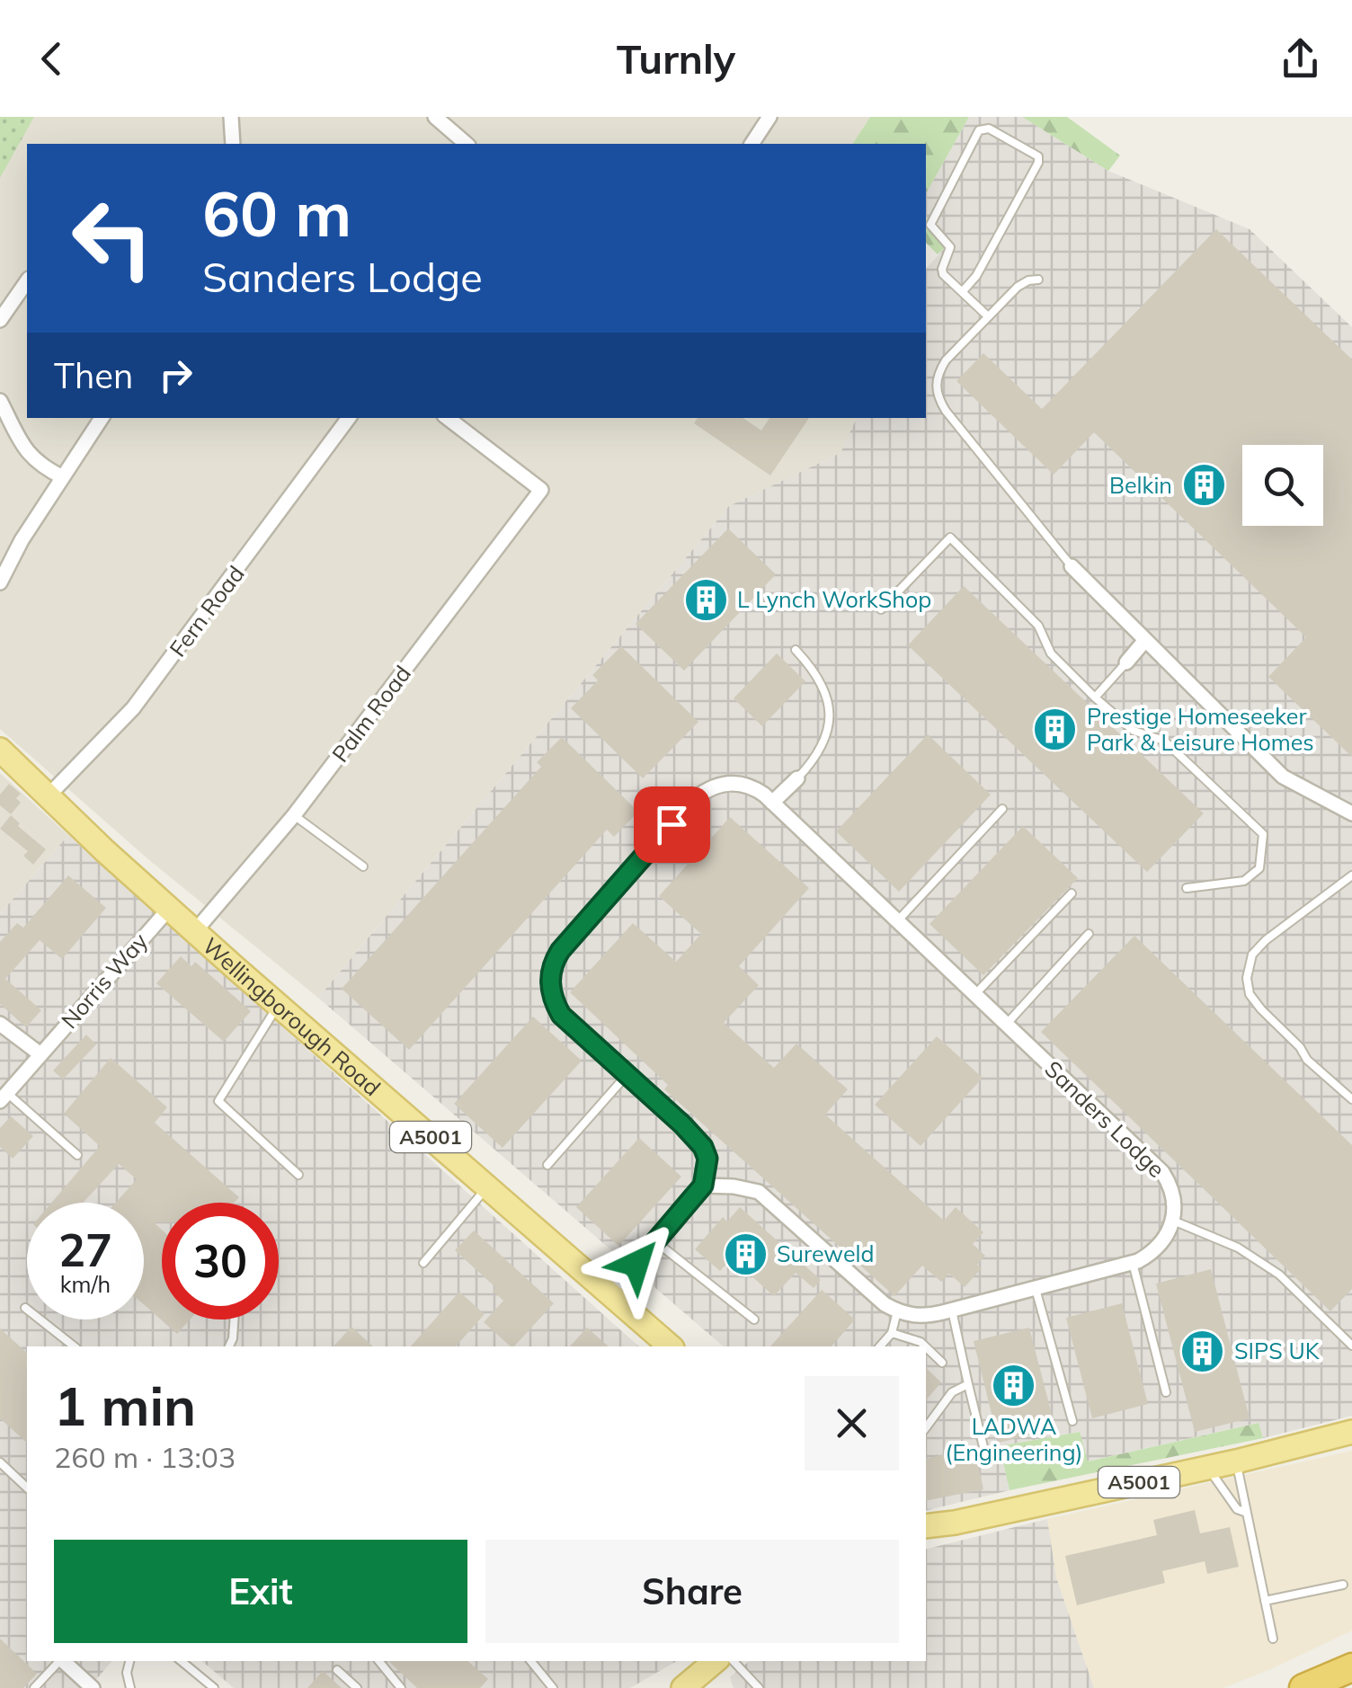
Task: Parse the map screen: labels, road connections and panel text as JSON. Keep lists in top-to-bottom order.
{
  "streets": {
    "main road": ["Wellingborough Road", "A5001"],
    "street": [
      "Fern Road",
      "Palm Road",
      "Norris Way",
      "Sanders Lodge"
    ]
  },
  "crossings": [
    ["Fern Road", "Wellingborough Road"],
    ["Palm Road", "Wellingborough Road"],
    ["Norris Way", "Wellingborough Road"]
  ],
  "places": {
    "building": [
      "Belkin",
      "L Lynch WorkShop",
      "Prestige Homeseeker Park & Leisure Homes",
      "Sureweld",
      "SIPS UK",
      "LADWA (Engineering)"
    ]
  },
  "page": {
    "header": "Turnly",
    "turn": ["60 m", "Sanders Lodge"],
    "then": "Then",
    "speed": "27 km/h",
    "limit": "30",
    "heading": ["1 min", "260 m · 13:03"],
    "buttons": ["Exit", "Share"]
  }
}
